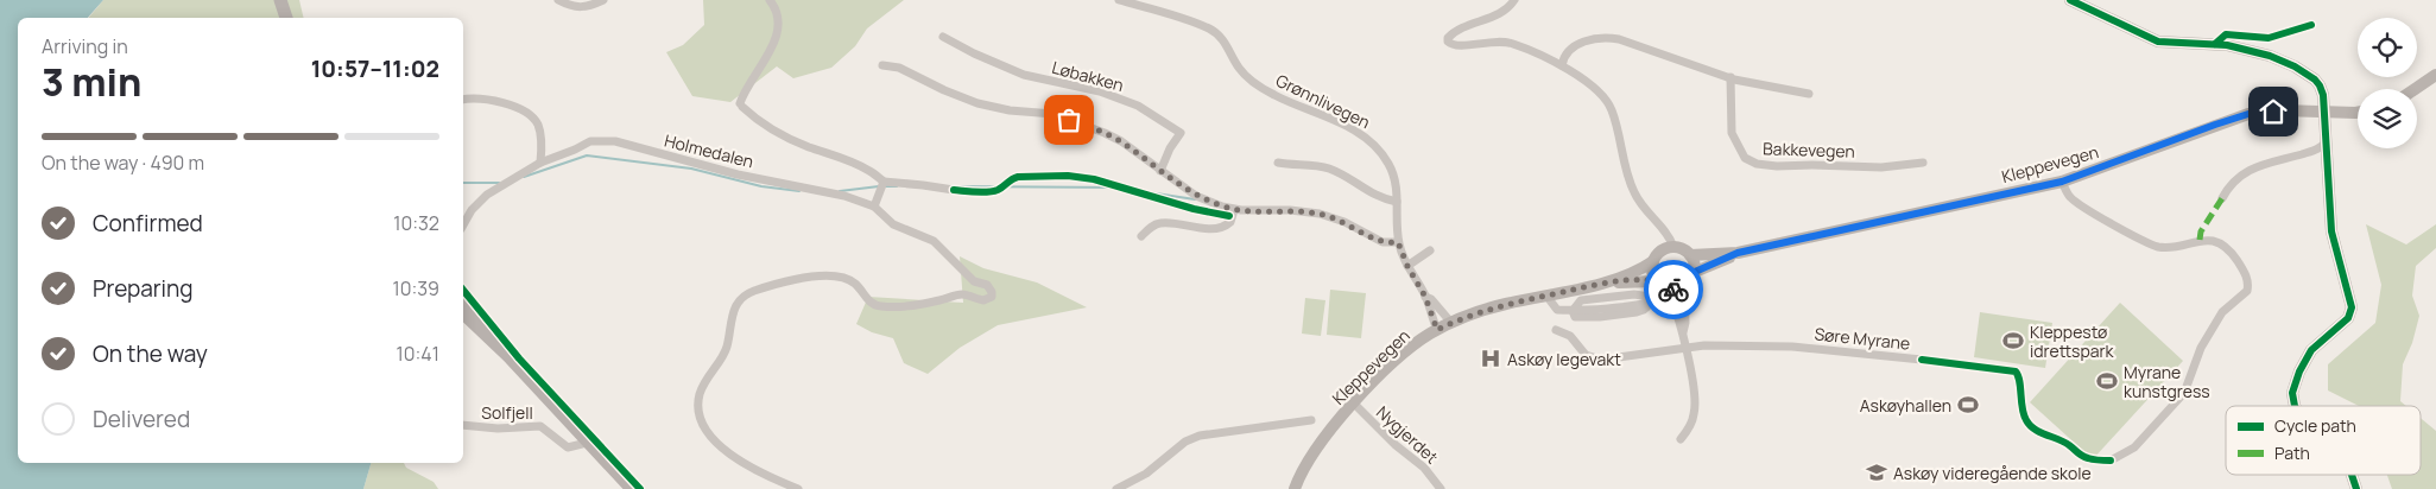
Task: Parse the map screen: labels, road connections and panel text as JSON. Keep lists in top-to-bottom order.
{
  "streets": {
    "main road": ["Kleppevegen"],
    "street": [
      "Løbakken",
      "Grønnlivegen",
      "Bakkevegen",
      "Holmedalen",
      "Søre Myrane",
      "Solfjell",
      "Nygjerdet"
    ]
  },
  "crossings": [
    ["Grønnlivegen", "Kleppevegen"],
    ["Kleppevegen", "Nygjerdet"]
  ],
  "places": {
    "sports": ["Kleppestø idrettspark", "Myrane kunstgress", "Askøyhallen"],
    "hospital": ["Askøy legevakt"],
    "school or university": ["Askøy videregående skole"]
  },
  "legend": ["Cycle path", "Path"],
  "page": {
    "heading": ["3 min", "Arriving in", "10:57–11:02"],
    "bar": "On the way · 490 m",
    "list": [
      ["Confirmed", "10:32"],
      ["Preparing", "10:39"],
      ["On the way", "10:41"],
      "Delivered"
    ]
  }
}
